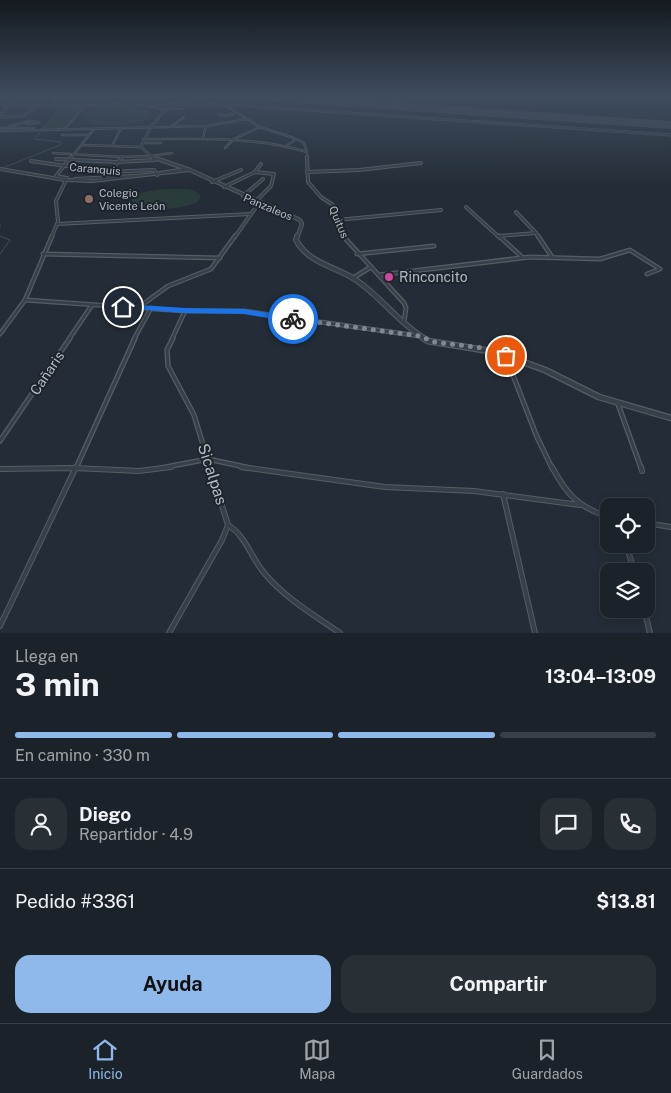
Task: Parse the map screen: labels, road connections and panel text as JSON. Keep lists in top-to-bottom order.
{
  "streets": {
    "street": [
      "Caranquis",
      "Panzaleos",
      "Quitus",
      "Cañaris",
      "Sicalpas"
    ]
  },
  "crossings": [
    ["Panzaleos", "Quitus"]
  ],
  "places": ["Colegio Vicente León", "Rinconcito"],
  "page": {
    "heading": ["3 min", "Llega en", "13:04–13:09"],
    "panel": [
      "Diego",
      "Repartidor · 4.9",
      "Pedido #3361",
      "$13.81"
    ],
    "bar": "En camino · 330 m",
    "buttons": ["Ayuda", "Compartir"],
    "tabs": ["Inicio", "Mapa", "Guardados"]
  }
}
